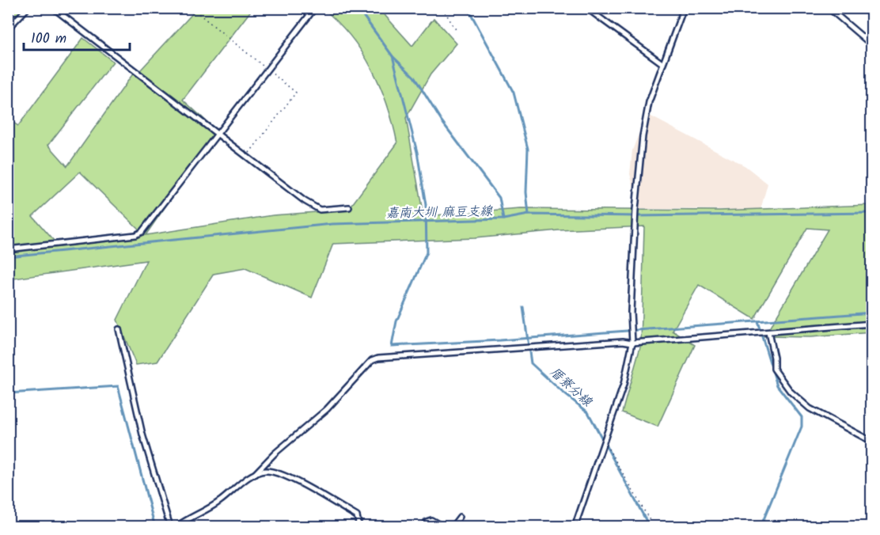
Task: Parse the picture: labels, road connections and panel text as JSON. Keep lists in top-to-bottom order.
{
  "water": ["嘉南大圳 麻豆支線", "厝寮分線"],
  "scale_bar": "100 m"
}
